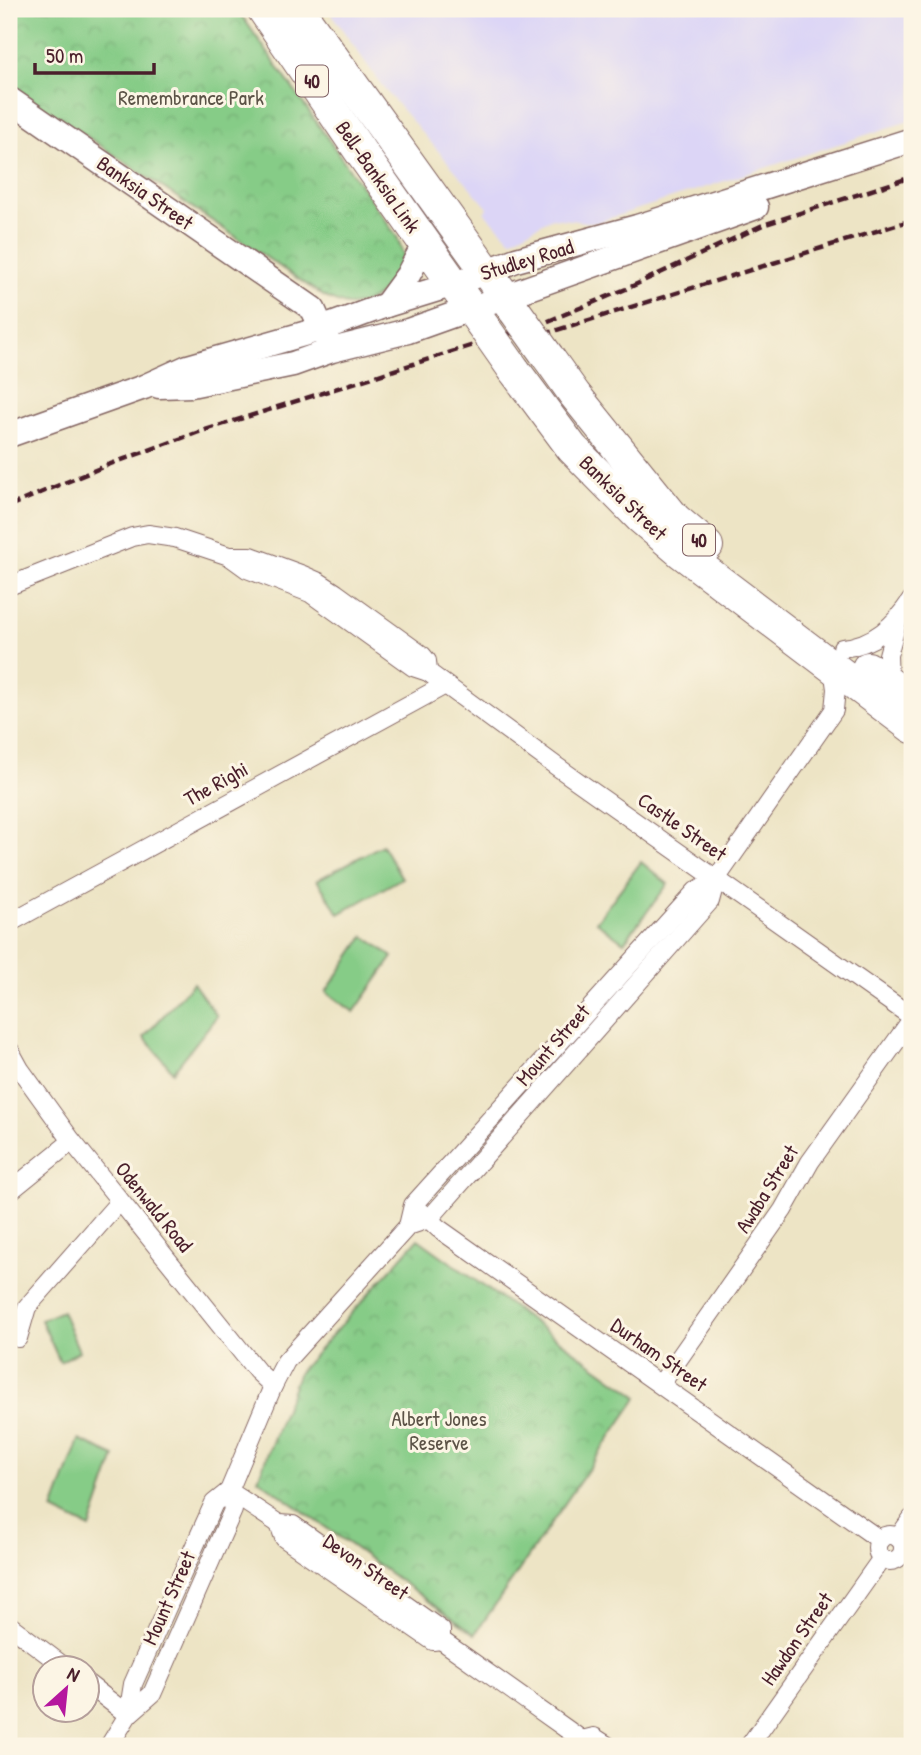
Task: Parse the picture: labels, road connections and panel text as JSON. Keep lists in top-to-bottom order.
{
  "streets": {
    "highway": ["40", "Bell–Banksia Link", "Banksia Street"],
    "street": [
      "Studley Road",
      "The Righi",
      "Castle Street",
      "Mount Street",
      "Awaba Street",
      "Odenwald Road",
      "Durham Street",
      "Devon Street",
      "Hawdon Street"
    ]
  },
  "crossings": [
    ["Bell–Banksia Link", "Banksia Street"],
    ["Bell–Banksia Link", "Studley Road"],
    ["Banksia Street", "Studley Road"],
    ["The Righi", "Castle Street"],
    ["Castle Street", "Mount Street"],
    ["Castle Street", "Awaba Street"],
    ["Mount Street", "Odenwald Road"],
    ["Mount Street", "Durham Street"],
    ["Mount Street", "Devon Street"],
    ["Awaba Street", "Durham Street"],
    ["Durham Street", "Hawdon Street"]
  ],
  "parks": ["Remembrance Park", "Albert Jones Reserve"],
  "scale_bar": "50 m",
  "north": "top right"
}
